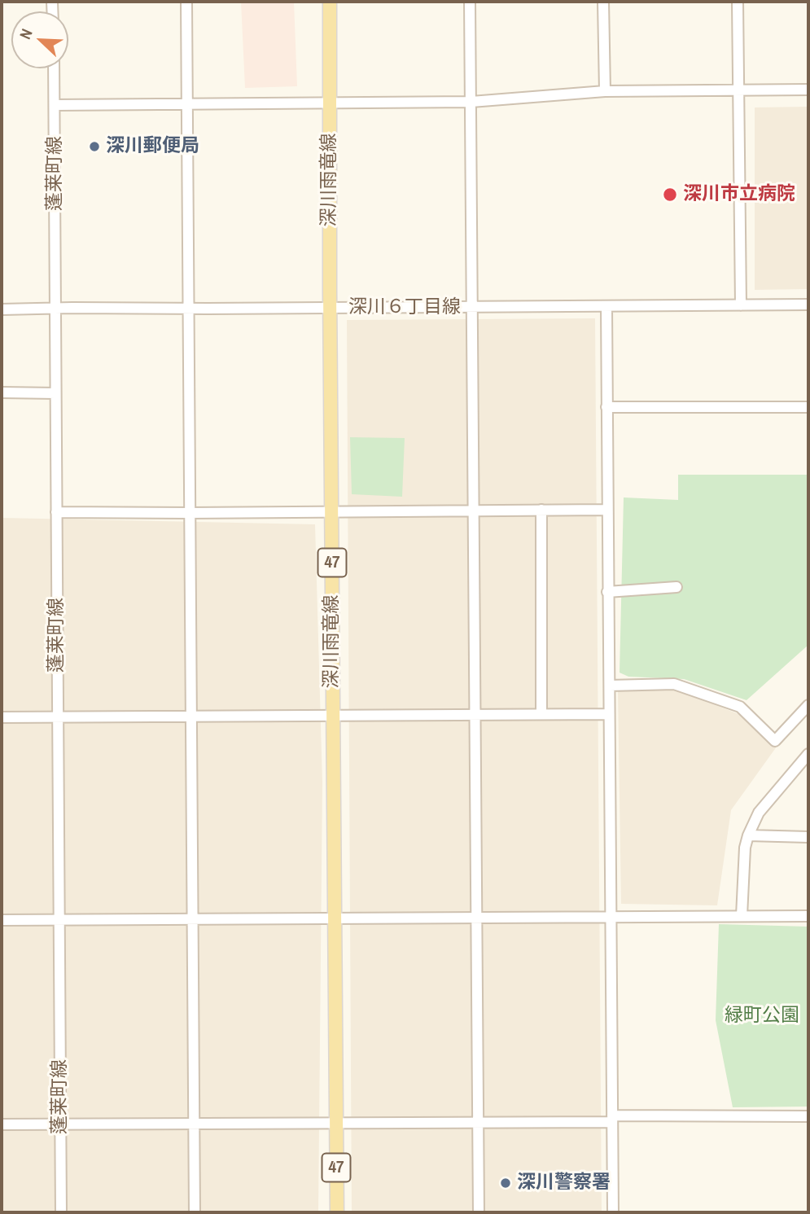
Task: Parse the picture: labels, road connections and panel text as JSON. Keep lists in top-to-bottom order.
{
  "streets": {
    "main road": ["深川雨竜線", "47"],
    "street": ["蓬莱町線", "深川６丁目線"]
  },
  "crossings": [
    ["蓬莱町線", "深川６丁目線"],
    ["深川雨竜線", "深川６丁目線"]
  ],
  "parks": ["緑町公園"],
  "places": ["深川郵便局", "深川市立病院", "深川警察署"],
  "north": "top left"
}
